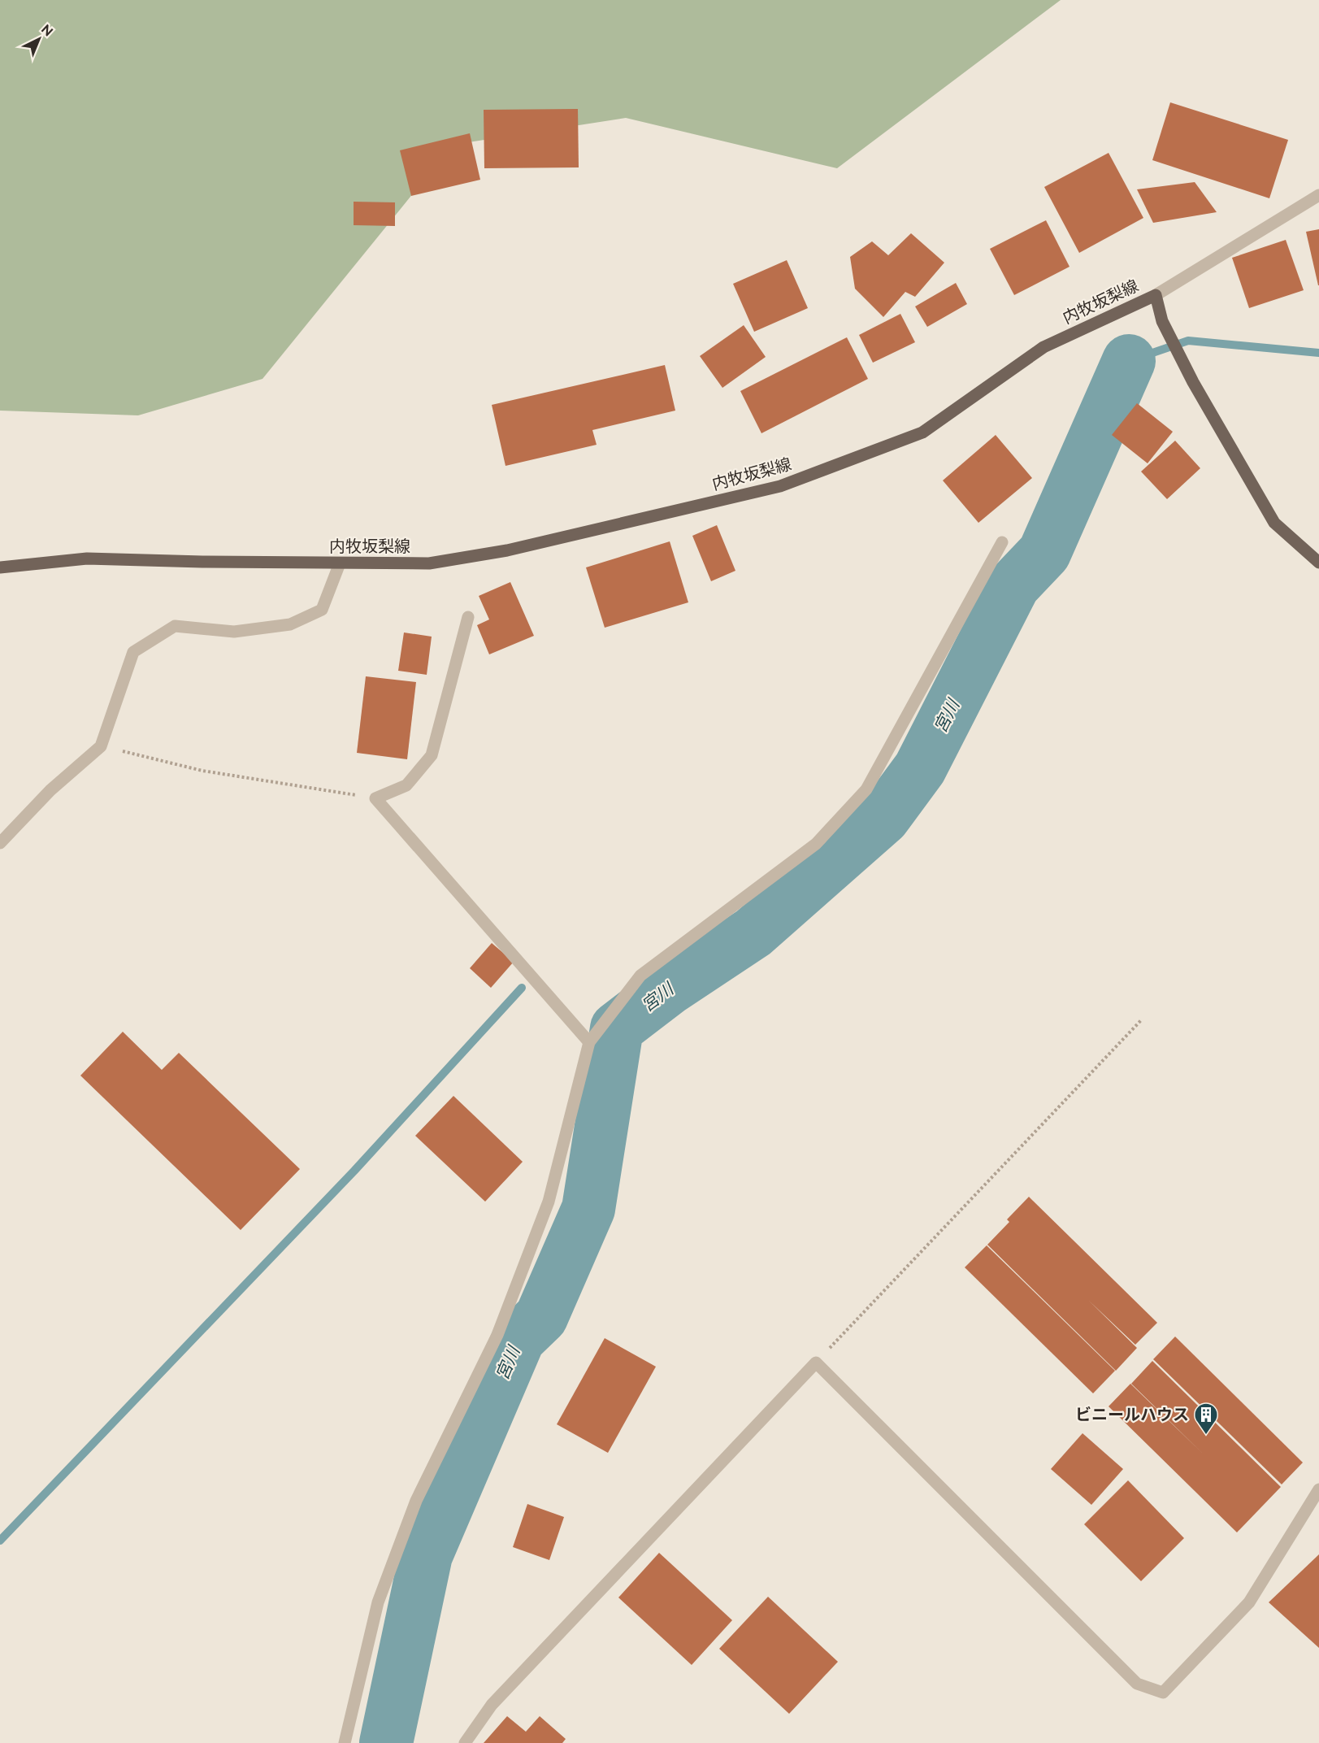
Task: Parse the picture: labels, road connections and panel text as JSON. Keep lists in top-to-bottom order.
{
  "streets": {
    "main road": ["内牧坂梨線"]
  },
  "water": ["宮川"],
  "places": {
    "building": ["ビニールハウス"]
  },
  "north": "top right"
}
